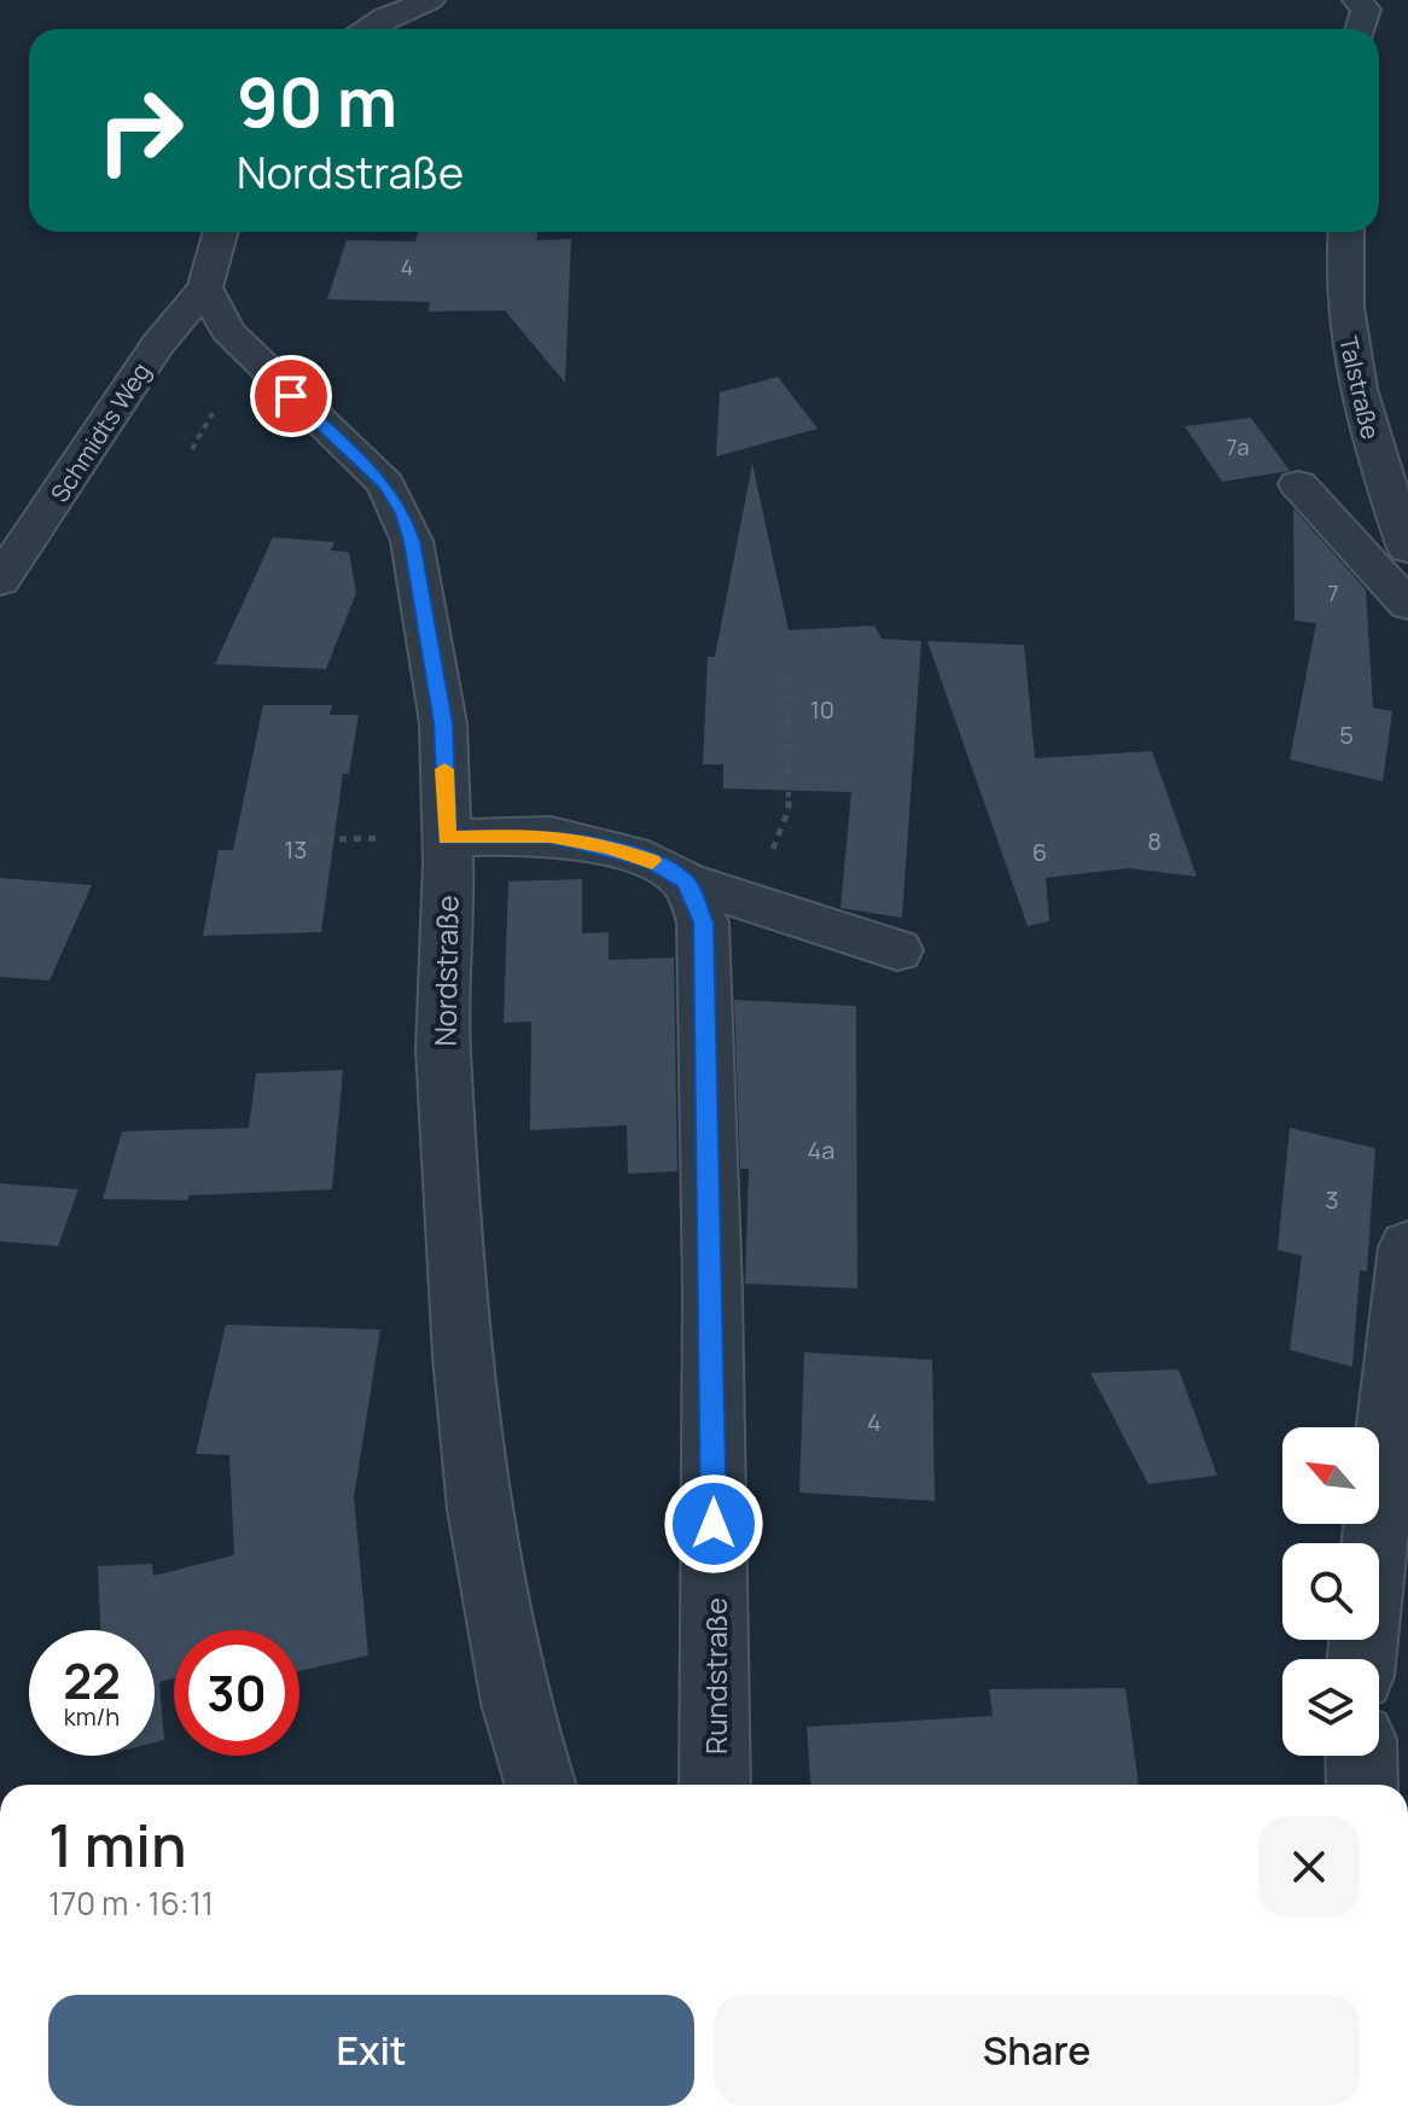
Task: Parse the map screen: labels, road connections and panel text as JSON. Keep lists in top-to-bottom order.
{
  "streets": {
    "street": [
      "Talstraße",
      "Schmidts Weg",
      "Nordstraße",
      "Rundstraße"
    ]
  },
  "crossings": [
    ["Schmidts Weg", "Nordstraße"]
  ],
  "house_numbers": [
    "4",
    "7a",
    "7",
    "10",
    "5",
    "8",
    "13",
    "6",
    "4a",
    "3",
    "4"
  ],
  "north": "top left",
  "page": {
    "turn": ["90 m", "Nordstraße"],
    "speed": "22 km/h",
    "limit": "30",
    "heading": ["1 min", "170 m · 16:11"],
    "buttons": ["Exit", "Share"]
  }
}
